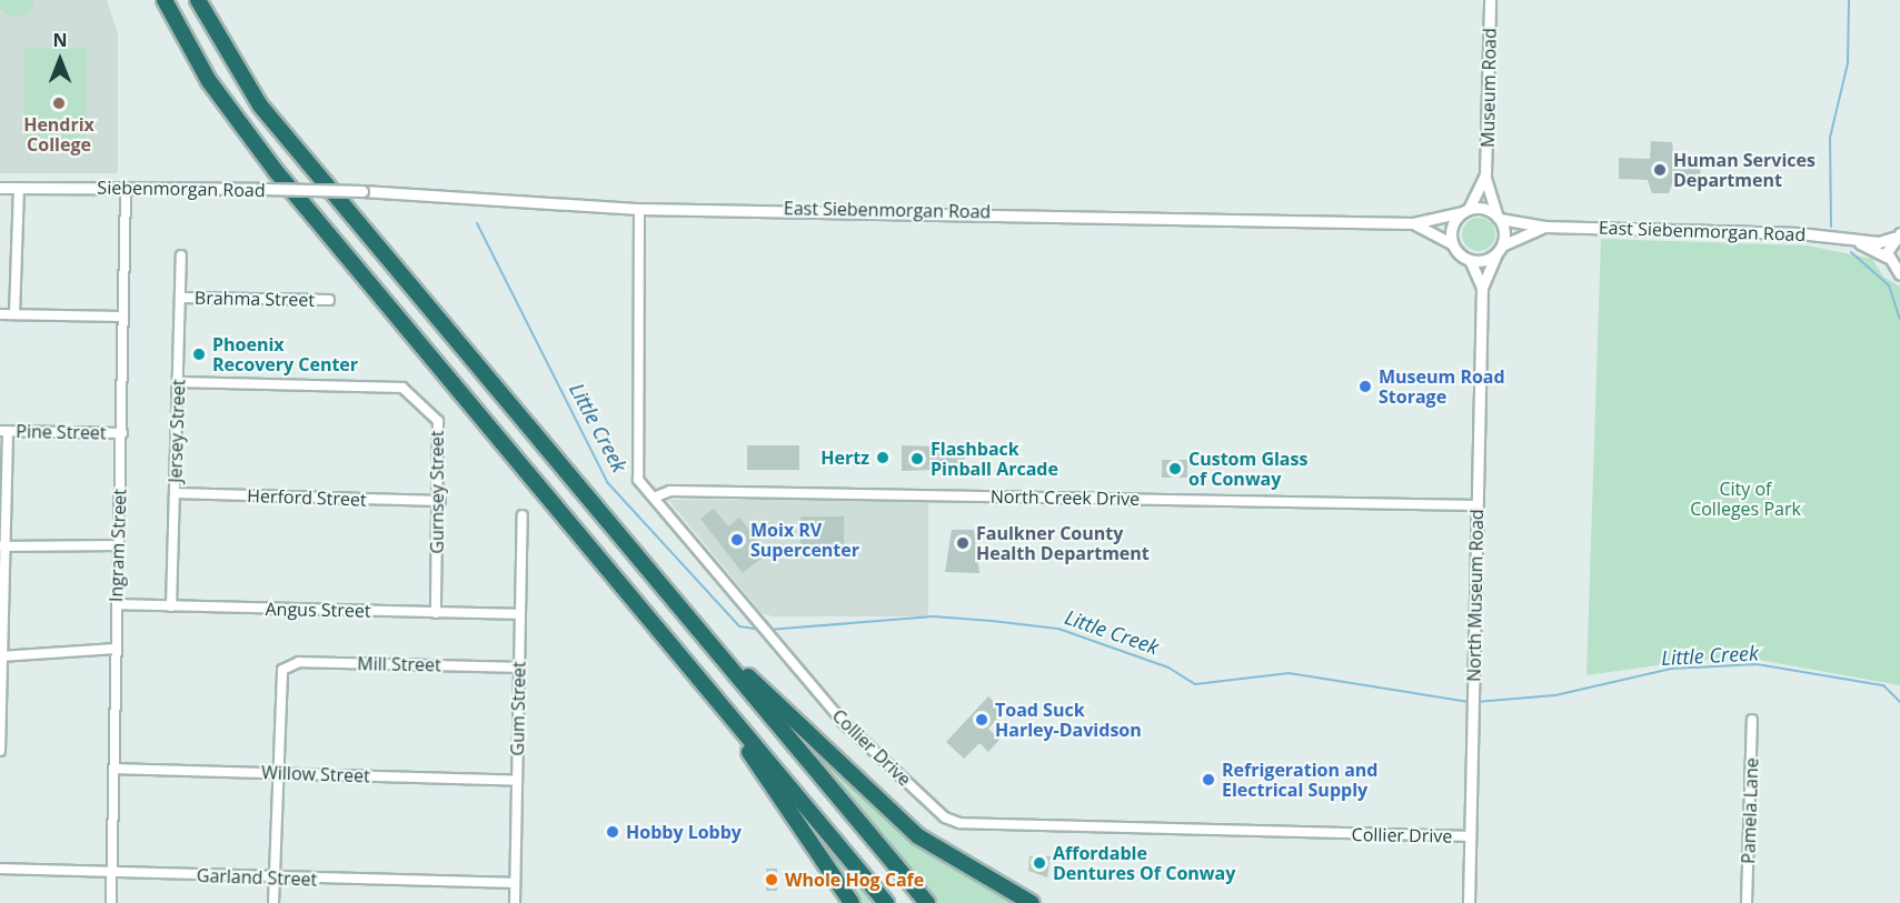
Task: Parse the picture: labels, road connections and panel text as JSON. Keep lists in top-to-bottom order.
{
  "streets": {
    "street": [
      "Museum Road",
      "Siebenmorgan Road",
      "East Siebenmorgan Road",
      "Brahma Street",
      "Jersey Street",
      "Pine Street",
      "Gurnsey Street",
      "Herford Street",
      "North Creek Drive",
      "Ingram Street",
      "North Museum Road",
      "Angus Street",
      "Mill Street",
      "Gum Street",
      "Collier Drive",
      "Willow Street",
      "Pamela Lane",
      "Garland Street"
    ]
  },
  "crossings": [
    ["Museum Road", "East Siebenmorgan Road"],
    ["Museum Road", "North Museum Road"],
    ["Siebenmorgan Road", "East Siebenmorgan Road"],
    ["Siebenmorgan Road", "Ingram Street"],
    ["East Siebenmorgan Road", "North Museum Road"],
    ["East Siebenmorgan Road", "Collier Drive"],
    ["Brahma Street", "Jersey Street"],
    ["Jersey Street", "Gurnsey Street"],
    ["Jersey Street", "Herford Street"],
    ["Jersey Street", "Angus Street"],
    ["Pine Street", "Ingram Street"],
    ["Gurnsey Street", "Herford Street"],
    ["Gurnsey Street", "Angus Street"],
    ["North Creek Drive", "North Museum Road"],
    ["North Creek Drive", "Collier Drive"],
    ["Ingram Street", "Angus Street"],
    ["Ingram Street", "Willow Street"],
    ["Ingram Street", "Garland Street"],
    ["North Museum Road", "Collier Drive"],
    ["Angus Street", "Gum Street"],
    ["Mill Street", "Gum Street"],
    ["Mill Street", "Willow Street"],
    ["Gum Street", "Willow Street"],
    ["Gum Street", "Garland Street"]
  ],
  "water": ["Little Creek"],
  "parks": ["City of Colleges Park"],
  "places": [
    "Hendrix College",
    "Human Services Department",
    "Phoenix Recovery Center",
    "Museum Road Storage",
    "Hertz",
    "Flashback Pinball Arcade",
    "Custom Glass of Conway",
    "Moix RV Supercenter",
    "Faulkner County Health Department",
    "Toad Suck Harley-Davidson",
    "Refrigeration and Electrical Supply",
    "Hobby Lobby",
    "Affordable Dentures Of Conway",
    "Whole Hog Cafe"
  ],
  "north": "top"
}
